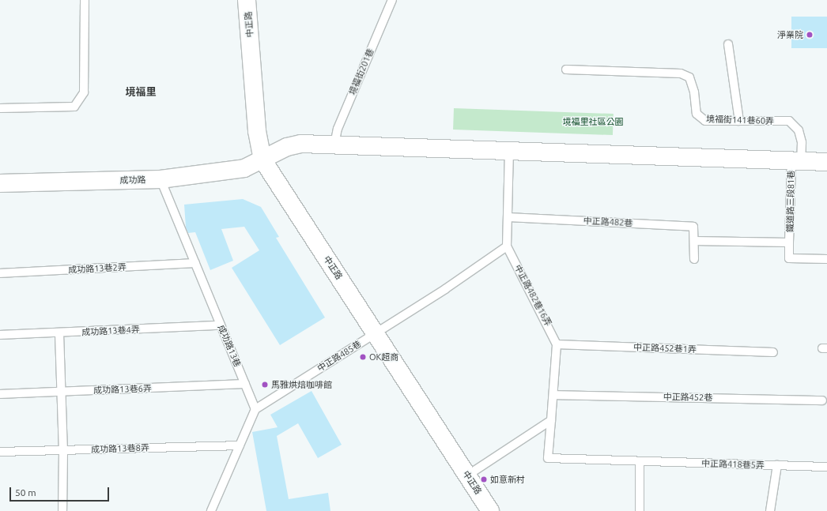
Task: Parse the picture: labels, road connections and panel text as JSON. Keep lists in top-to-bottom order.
{
  "streets": {
    "street": ["中正路", "成功路"],
    "lane": [
      "境福街201巷",
      "境福街141巷60弄",
      "鐵道路三段81巷",
      "中正路482巷",
      "成功路13巷2弄",
      "中正路482巷16弄",
      "成功路13巷4弄",
      "成功路13巷",
      "中正路452巷1弄",
      "中正路485巷",
      "成功路13巷6弄",
      "中正路452巷",
      "成功路13巷8弄",
      "中正路418巷5弄"
    ]
  },
  "crossings": [
    ["中正路", "成功路"],
    ["中正路", "中正路485巷"],
    ["境福街201巷", "成功路"],
    ["境福街141巷60弄", "成功路"],
    ["境福街141巷60弄", "鐵道路三段81巷"],
    ["成功路", "鐵道路三段81巷"],
    ["成功路", "成功路13巷"],
    ["成功路13巷2弄", "成功路13巷"],
    ["中正路482巷16弄", "中正路452巷1弄"],
    ["成功路13巷4弄", "成功路13巷"],
    ["成功路13巷", "中正路485巷"],
    ["成功路13巷", "成功路13巷6弄"]
  ],
  "districts": ["境福里"],
  "parks": ["境福里社區公園"],
  "places": [
    "淨業院",
    "OK超商",
    "馬雅烘焙咖啡館",
    "如意新村"
  ],
  "scale_bar": "50 m"
}
